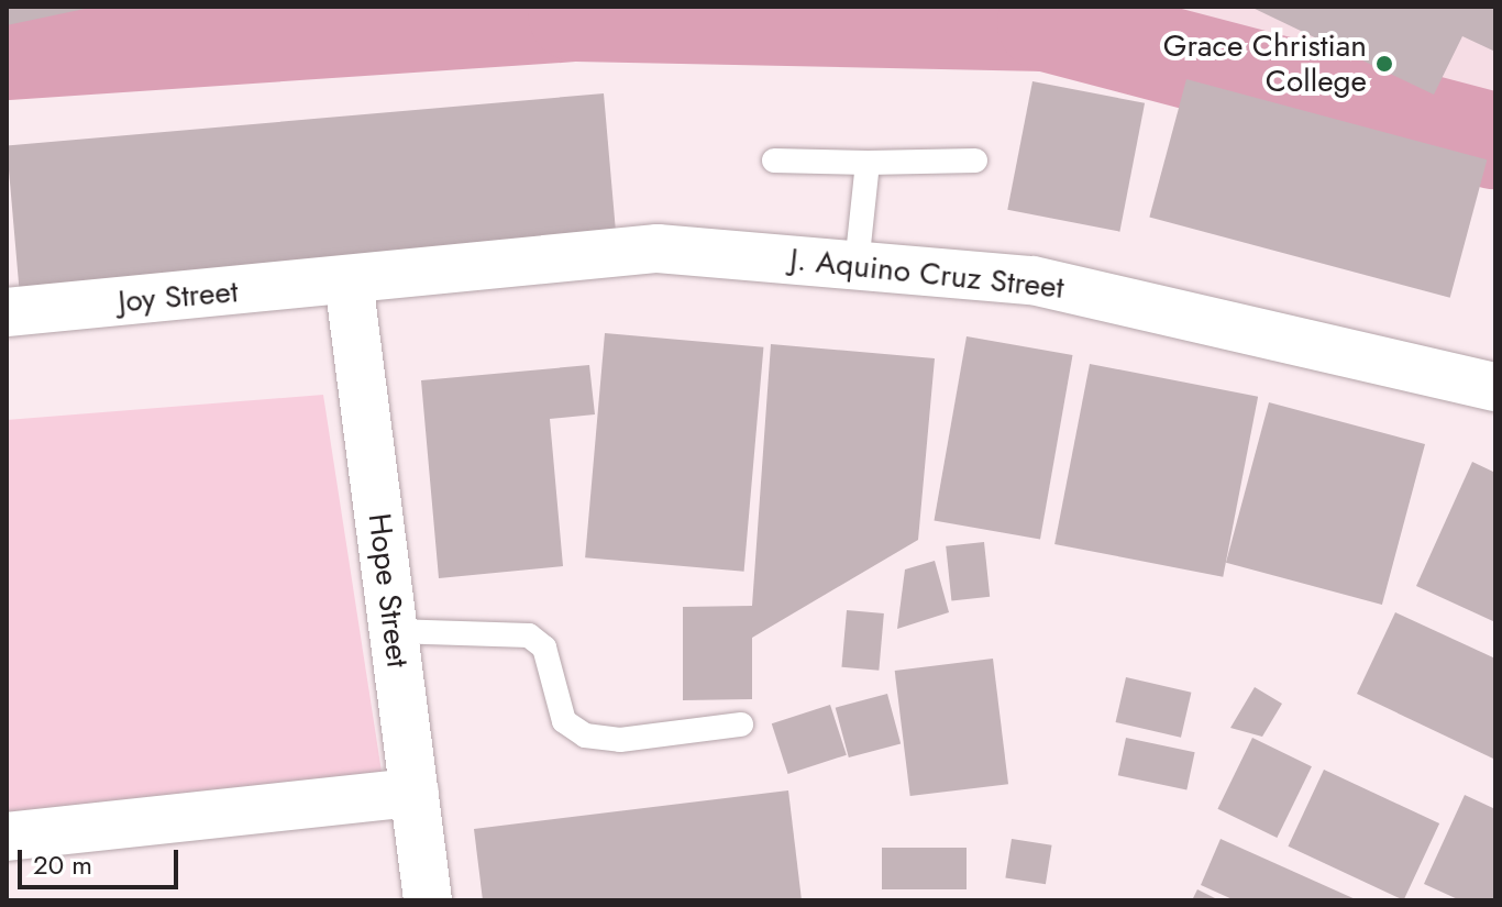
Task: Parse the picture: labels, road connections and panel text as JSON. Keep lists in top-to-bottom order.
{
  "streets": {
    "street": ["J. Aquino Cruz Street", "Joy Street", "Hope Street"]
  },
  "crossings": [
    ["J. Aquino Cruz Street", "Joy Street"],
    ["J. Aquino Cruz Street", "Hope Street"],
    ["Joy Street", "Hope Street"]
  ],
  "places": ["Grace Christian College"],
  "scale_bar": "20 m"
}
